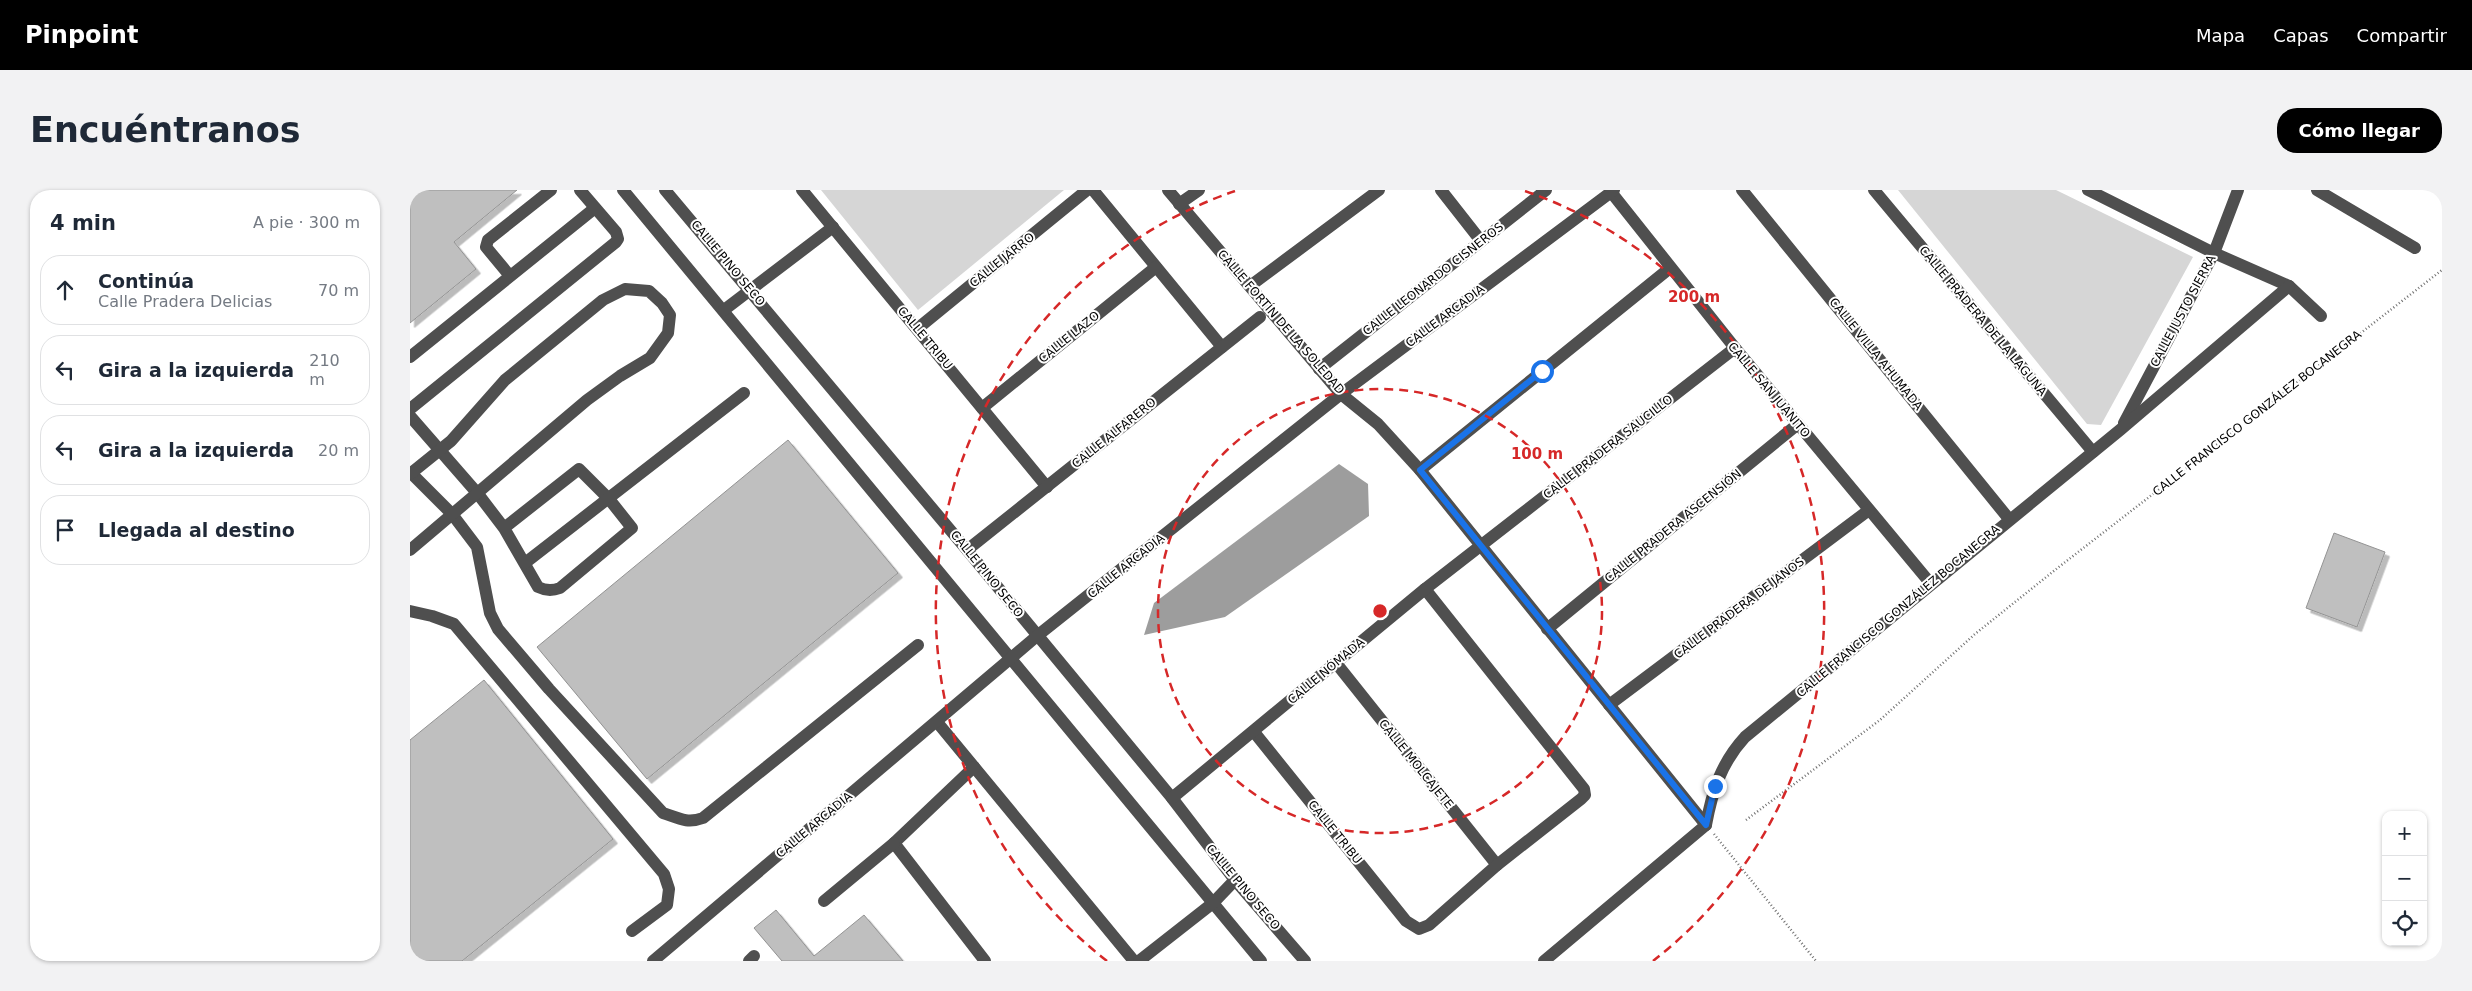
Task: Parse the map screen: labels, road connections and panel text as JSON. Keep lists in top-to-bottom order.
{
  "streets": {
    "street": [
      "CALLE JARRO",
      "CALLE PINO SECO",
      "CALLE LEONARDO CISNEROS",
      "CALLE JUSTO SIERRA",
      "CALLE ARCADIA",
      "CALLE PRADERA DE LA LAGUNA",
      "CALLE FORTÍN DE LA SOLEDAD",
      "CALLE LAZO",
      "CALLE TRIBU",
      "CALLE VILLA AHUMADA",
      "CALLE SAN JUANITO",
      "CALLE FRANCISCO GONZÁLEZ BOCANEGRA",
      "CALLE ALFARERO",
      "CALLE PRADERA SAUCILLO",
      "CALLE PRADERA ASCENSIÓN",
      "CALLE PRADERA DE JANOS",
      "CALLE NÓMADA",
      "CALLE MOLCAJETE"
    ]
  },
  "crossings": [
    ["CALLE JARRO", "CALLE TRIBU"],
    ["CALLE PINO SECO", "CALLE ARCADIA"],
    ["CALLE PINO SECO", "CALLE ALFARERO"],
    ["CALLE PINO SECO", "CALLE NÓMADA"],
    ["CALLE LEONARDO CISNEROS", "CALLE FORTÍN DE LA SOLEDAD"],
    ["CALLE JUSTO SIERRA", "CALLE FRANCISCO GONZÁLEZ BOCANEGRA"],
    ["CALLE ARCADIA", "CALLE FORTÍN DE LA SOLEDAD"],
    ["CALLE ARCADIA", "CALLE SAN JUANITO"],
    ["CALLE PRADERA DE LA LAGUNA", "CALLE FRANCISCO GONZÁLEZ BOCANEGRA"],
    ["CALLE FORTÍN DE LA SOLEDAD", "CALLE FRANCISCO GONZÁLEZ BOCANEGRA"],
    ["CALLE FORTÍN DE LA SOLEDAD", "CALLE PRADERA SAUCILLO"],
    ["CALLE FORTÍN DE LA SOLEDAD", "CALLE PRADERA ASCENSIÓN"],
    ["CALLE FORTÍN DE LA SOLEDAD", "CALLE PRADERA DE JANOS"],
    ["CALLE FORTÍN DE LA SOLEDAD", "CALLE NÓMADA"],
    ["CALLE LAZO", "CALLE TRIBU"],
    ["CALLE TRIBU", "CALLE ALFARERO"],
    ["CALLE TRIBU", "CALLE NÓMADA"],
    ["CALLE TRIBU", "CALLE MOLCAJETE"],
    ["CALLE VILLA AHUMADA", "CALLE FRANCISCO GONZÁLEZ BOCANEGRA"],
    ["CALLE SAN JUANITO", "CALLE FRANCISCO GONZÁLEZ BOCANEGRA"],
    ["CALLE SAN JUANITO", "CALLE PRADERA SAUCILLO"],
    ["CALLE SAN JUANITO", "CALLE PRADERA ASCENSIÓN"],
    ["CALLE SAN JUANITO", "CALLE PRADERA DE JANOS"],
    ["CALLE PRADERA SAUCILLO", "CALLE NÓMADA"],
    ["CALLE NÓMADA", "CALLE MOLCAJETE"]
  ],
  "page": {
    "header": "Pinpoint",
    "nav": ["Mapa", "Capas", "Compartir"],
    "buttons": "Cómo llegar",
    "title": "Encuéntranos",
    "heading": ["4 min", "A pie · 300 m"],
    "list": [
      ["Continúa", "Calle Pradera Delicias", "70 m"],
      ["Gira a la izquierda", "210 m"],
      ["Gira a la izquierda", "20 m"],
      "Llegada al destino"
    ],
    "map_buttons": ["+", "−"]
  },
  "rings": ["200 m", "100 m"]
}
